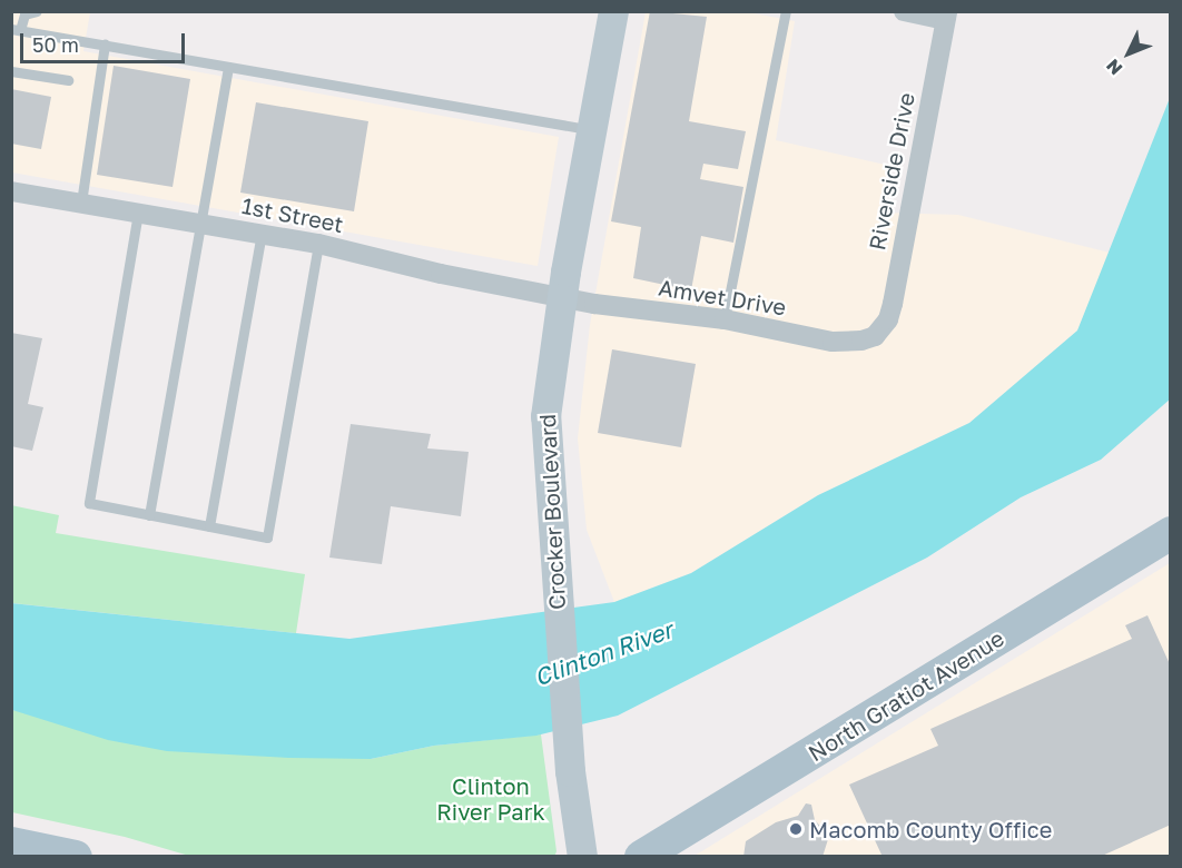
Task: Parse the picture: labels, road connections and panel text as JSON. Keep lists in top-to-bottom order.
{
  "streets": {
    "main road": ["North Gratiot Avenue"],
    "street": [
      "Riverside Drive",
      "1st Street",
      "Amvet Drive",
      "Crocker Boulevard"
    ]
  },
  "crossings": [
    ["Riverside Drive", "Amvet Drive"],
    ["1st Street", "Amvet Drive"],
    ["1st Street", "Crocker Boulevard"],
    ["Amvet Drive", "Crocker Boulevard"]
  ],
  "water": ["Clinton River"],
  "parks": ["Clinton River Park"],
  "places": ["Macomb County Office"],
  "scale_bar": "50 m",
  "north": "bottom left"
}
